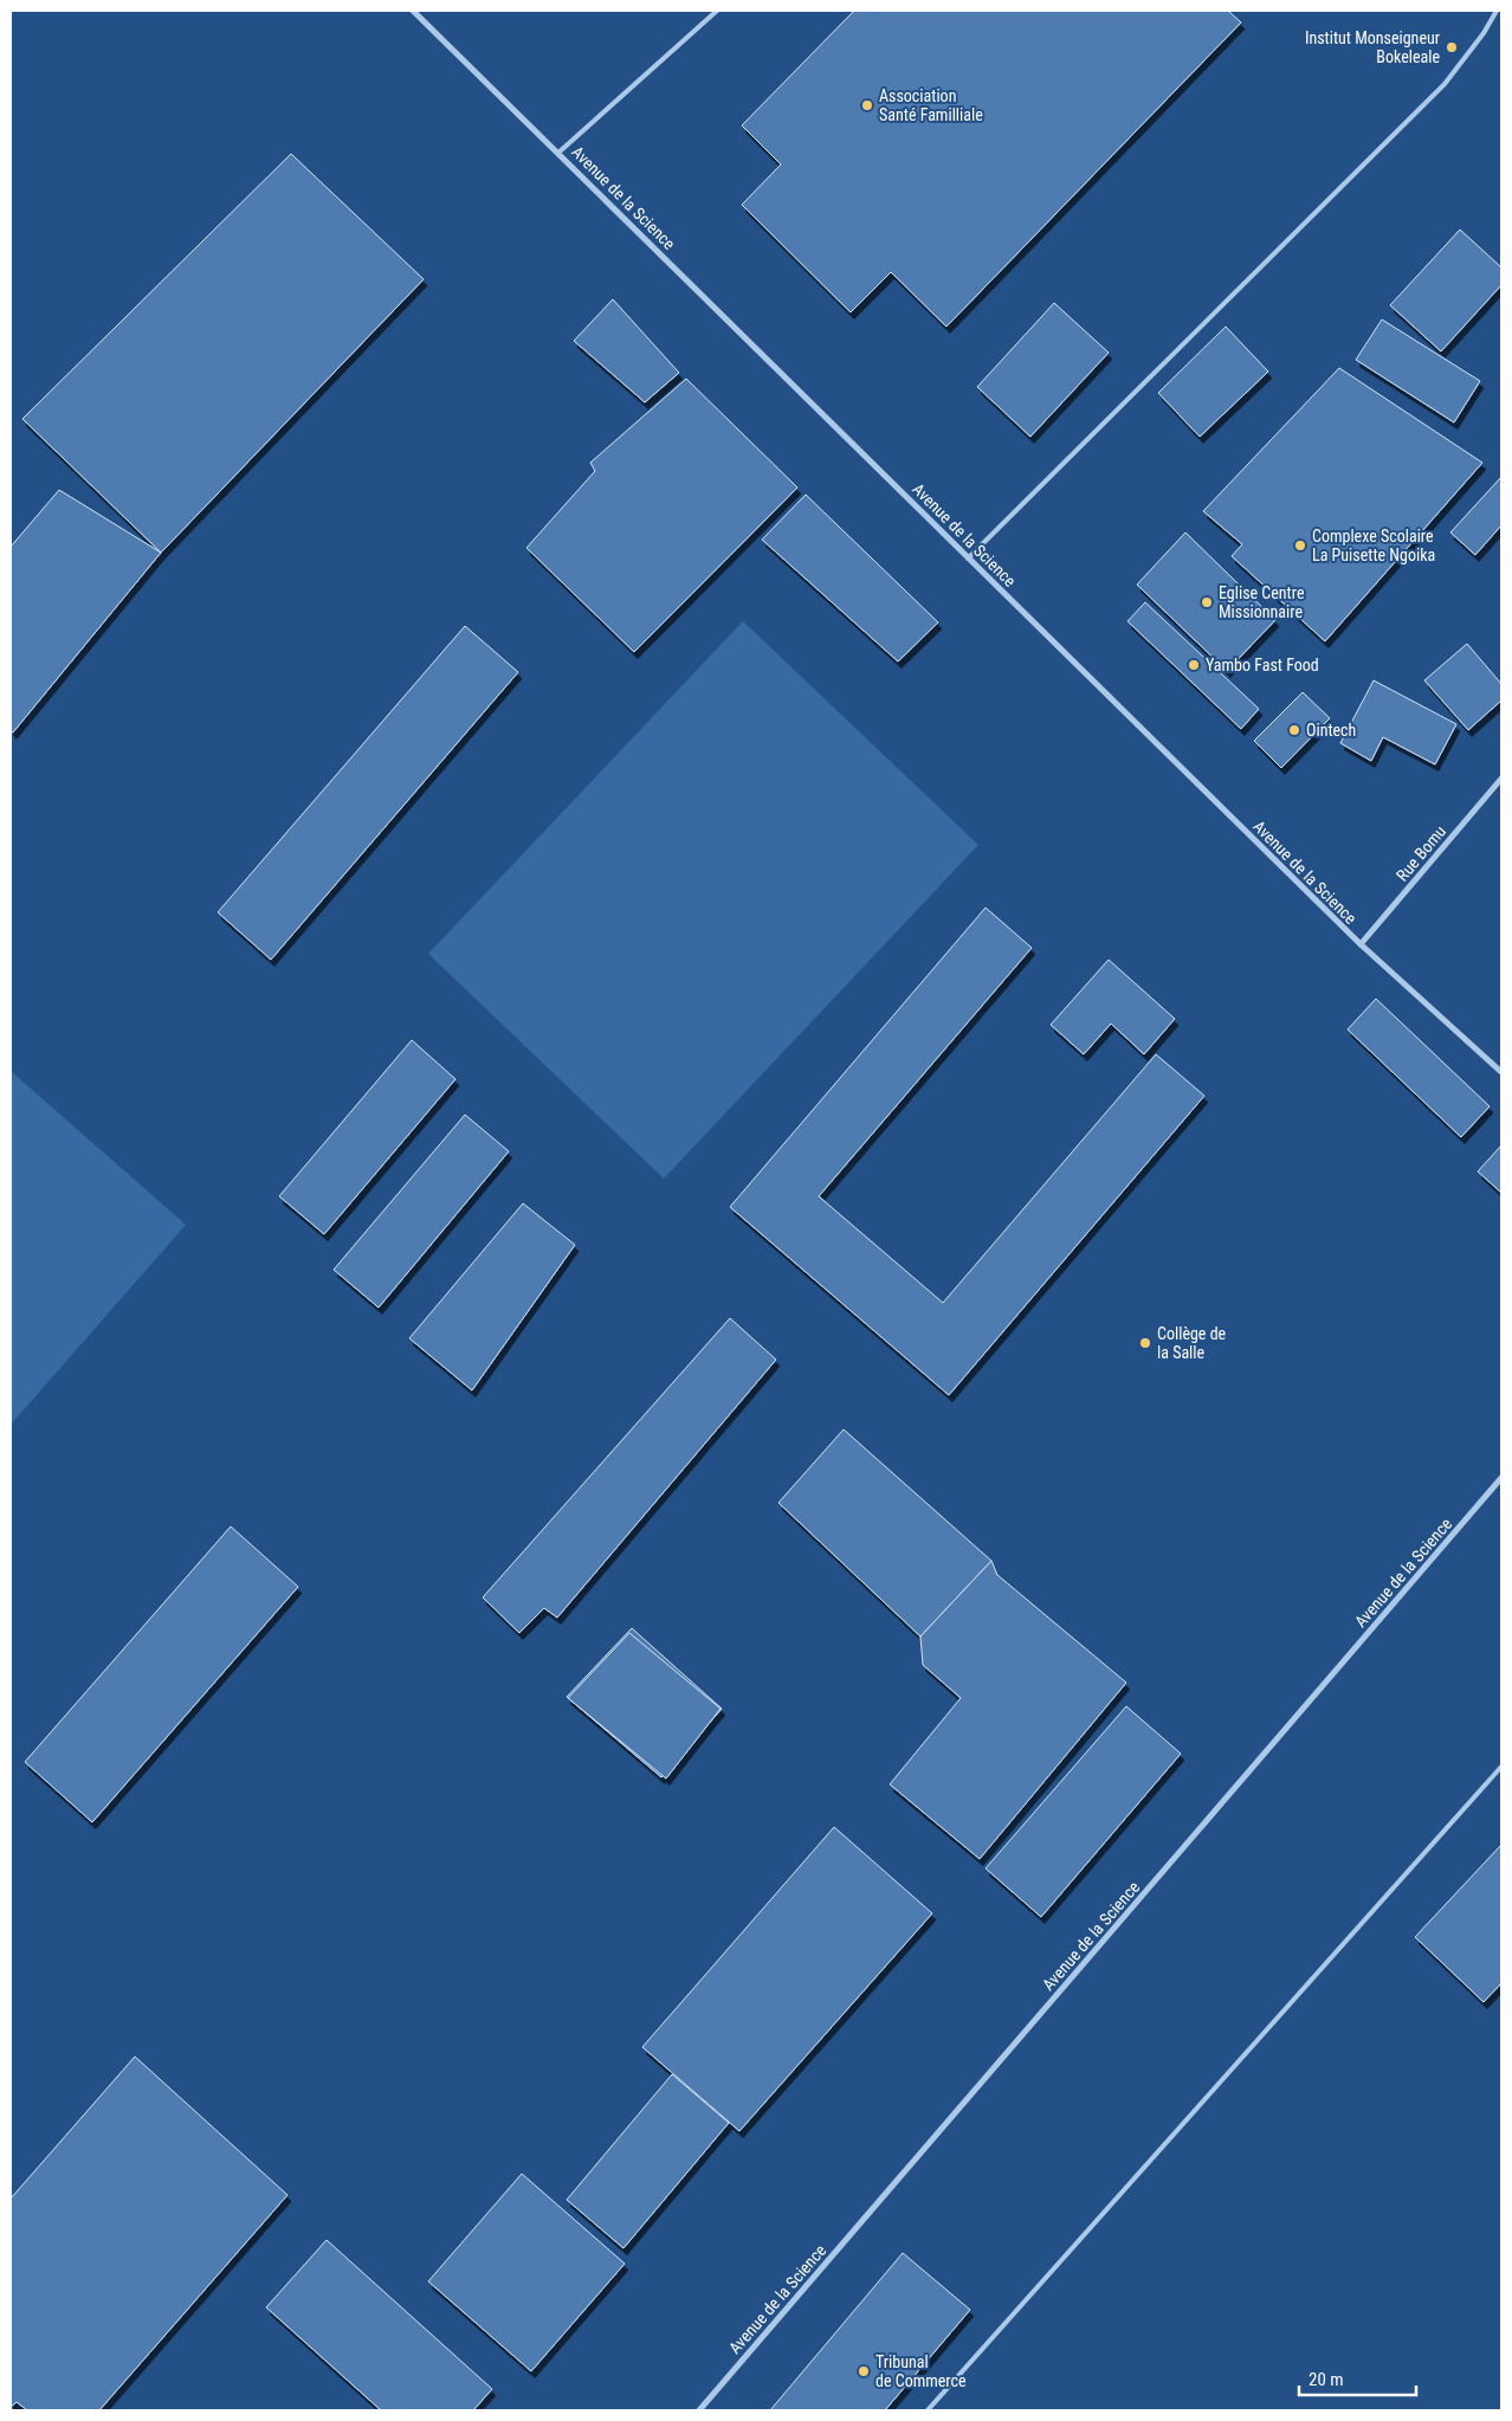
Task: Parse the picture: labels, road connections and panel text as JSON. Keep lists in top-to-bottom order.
{
  "streets": {
    "street": ["Avenue de la Science", "Rue Bomu"]
  },
  "crossings": [
    ["Avenue de la Science", "Rue Bomu"]
  ],
  "places": [
    "Institut Monseigneur Bokeleale",
    "Association Santé Familliale",
    "Complexe Scolaire La Puisette Ngoika",
    "Eglise Centre Missionnaire",
    "Yambo Fast Food",
    "Ointech",
    "Collège de la Salle",
    "Tribunal de Commerce"
  ],
  "scale_bar": "20 m"
}
